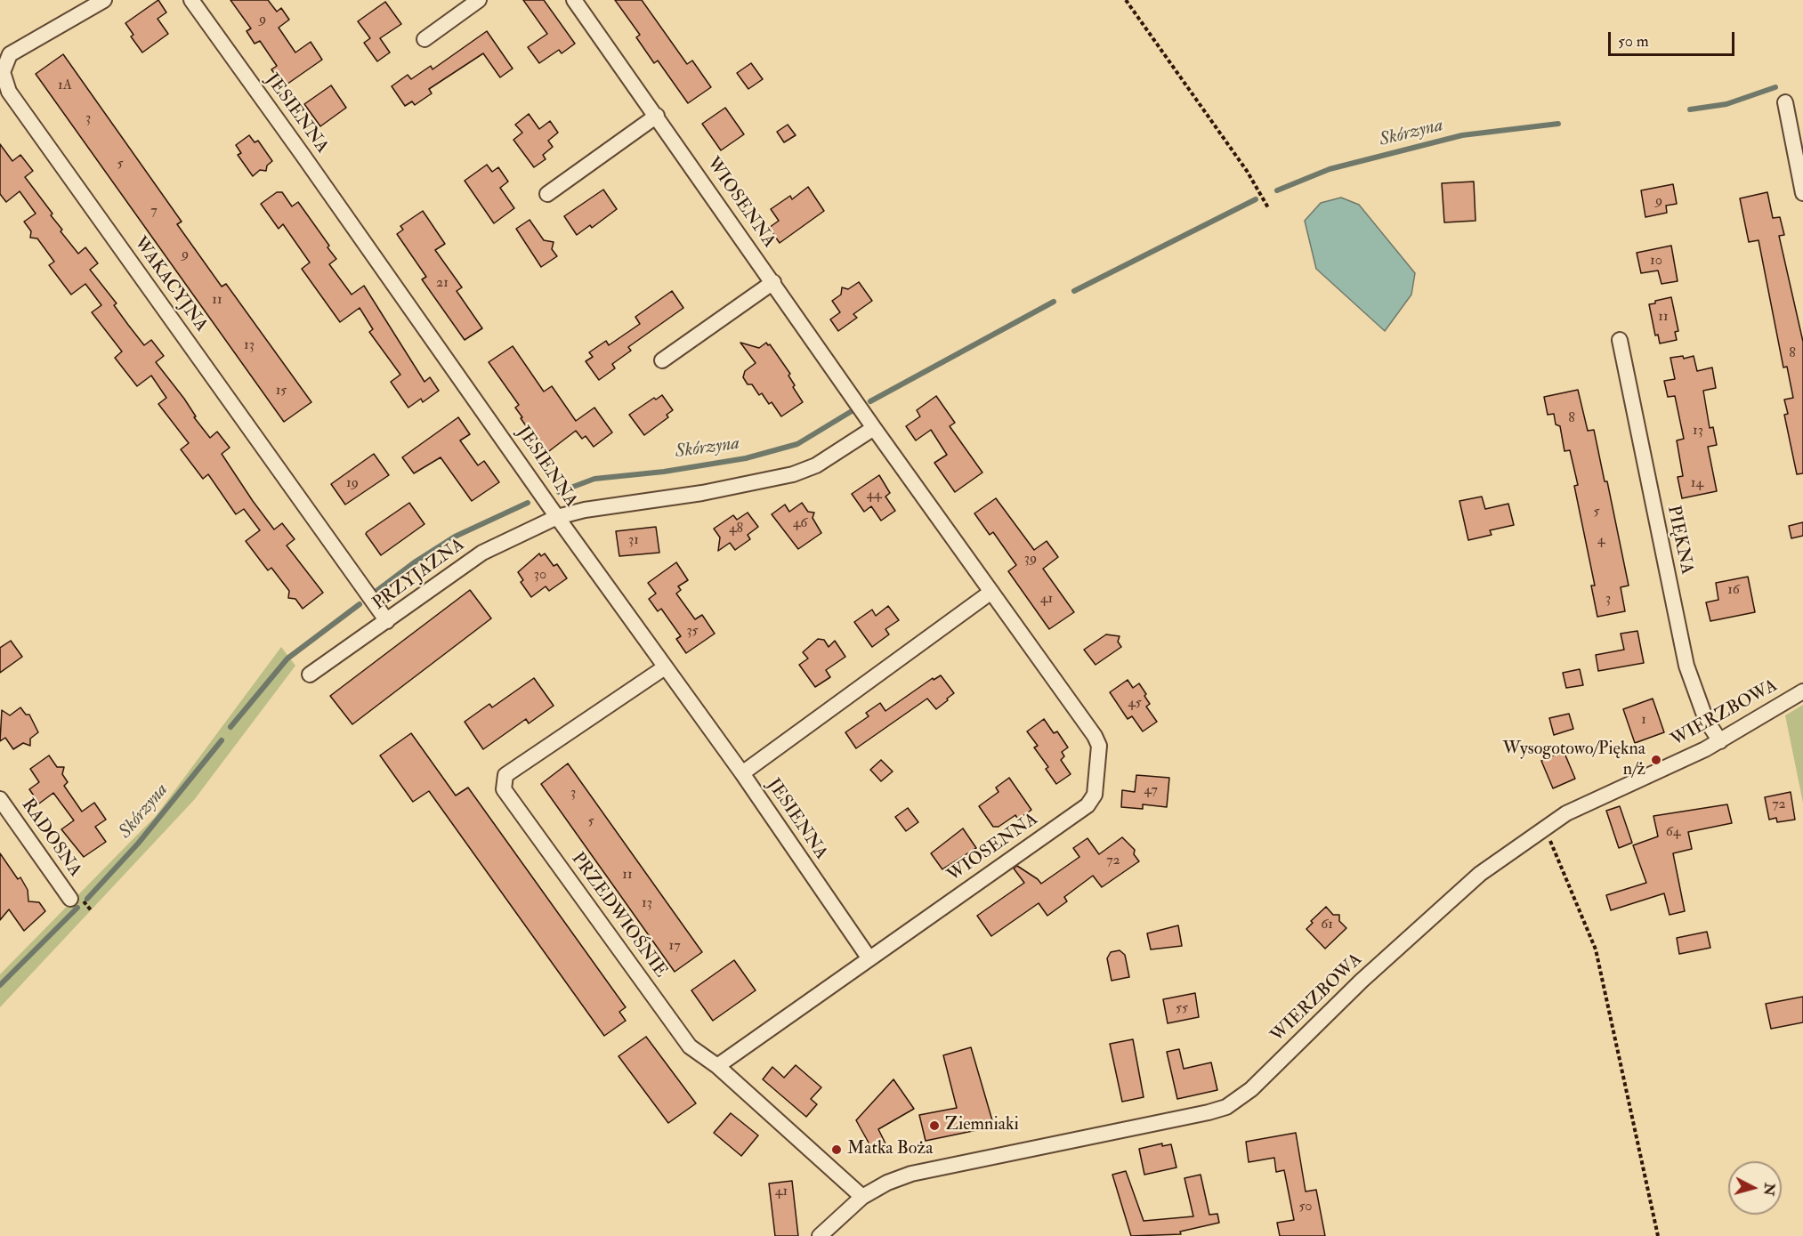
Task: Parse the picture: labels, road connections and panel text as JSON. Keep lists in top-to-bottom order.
{
  "streets": {
    "street": [
      "JESIENNA",
      "WIOSENNA",
      "WAKACYJNA",
      "PIĘKNA",
      "PRZYJAZNA",
      "WIERZBOWA",
      "RADOSNA",
      "PRZEDWIOŚNIE"
    ]
  },
  "crossings": [
    ["JESIENNA", "WIOSENNA"],
    ["JESIENNA", "PRZYJAZNA"],
    ["JESIENNA", "PRZEDWIOŚNIE"],
    ["WIOSENNA", "PRZEDWIOŚNIE"],
    ["WAKACYJNA", "PRZYJAZNA"],
    ["PIĘKNA", "WIERZBOWA"],
    ["WIERZBOWA", "PRZEDWIOŚNIE"]
  ],
  "water": ["Skórzyna"],
  "places": ["Wysogotowo/Piękna n/ż", "Ziemniaki", "Matka Boża"],
  "house_numbers": [
    "9",
    "1A",
    "3",
    "5",
    "9",
    "7",
    "9",
    "10",
    "21",
    "11",
    "11",
    "13",
    "8",
    "15",
    "8",
    "13",
    "19",
    "14",
    "44",
    "5",
    "46",
    "48",
    "31",
    "4",
    "39",
    "30",
    "16",
    "41",
    "3",
    "35",
    "45",
    "1",
    "47",
    "3",
    "72",
    "5",
    "64",
    "72",
    "11",
    "13",
    "61",
    "17",
    "55",
    "41",
    "50"
  ],
  "scale_bar": "50 m",
  "north": "right"
}
